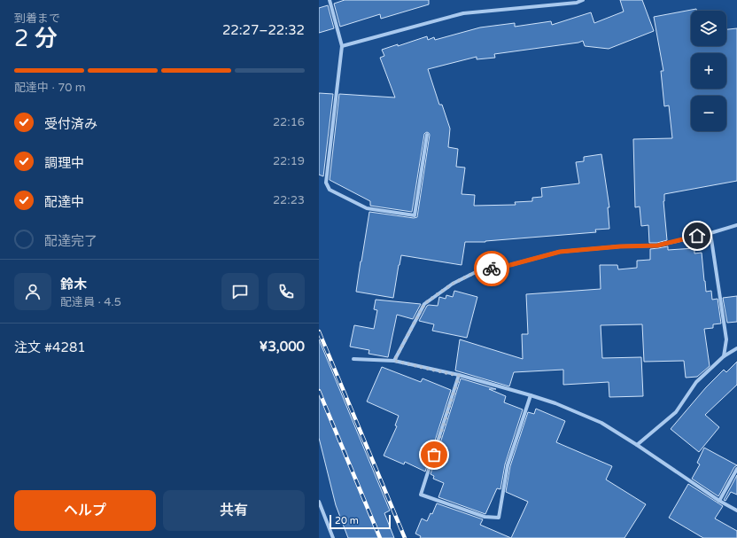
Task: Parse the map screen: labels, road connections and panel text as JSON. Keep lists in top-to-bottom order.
{
  "scale_bar": "20 m",
  "page": {
    "heading": ["2 分", "到着まで", "22:27–22:32"],
    "panel": [
      "鈴木",
      "配達員 · 4.5",
      "注文 #4281",
      "¥3,000"
    ],
    "map_buttons": ["+", "−"],
    "bar": "配達中 · 70 m",
    "list": [
      ["受付済み", "22:16"],
      ["調理中", "22:19"],
      ["配達中", "22:23"],
      "配達完了"
    ],
    "buttons": ["ヘルプ", "共有"],
    "scale": "20 m"
  }
}
